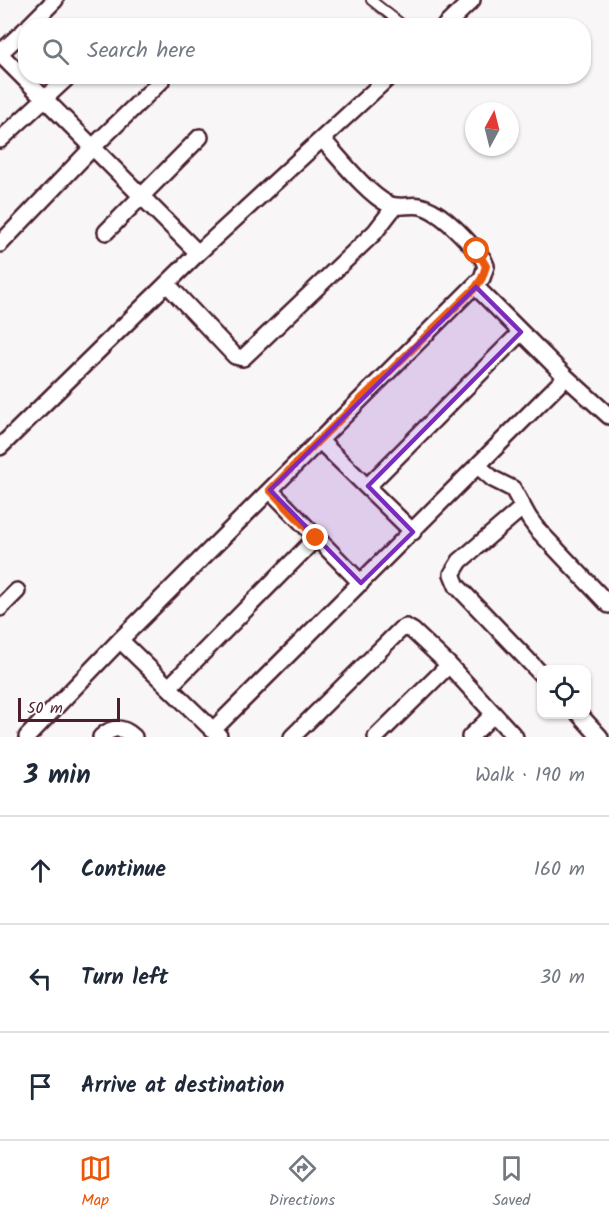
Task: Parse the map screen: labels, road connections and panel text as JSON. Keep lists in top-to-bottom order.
{
  "scale_bar": "50 m",
  "north": "top",
  "page": {
    "search": "Search here",
    "scale": "50 m",
    "heading": ["3 min", "Walk · 190 m"],
    "list": [
      ["Continue", "160 m"],
      ["Turn left", "30 m"],
      "Arrive at destination"
    ],
    "nav": ["Map", "Directions", "Saved"]
  }
}
